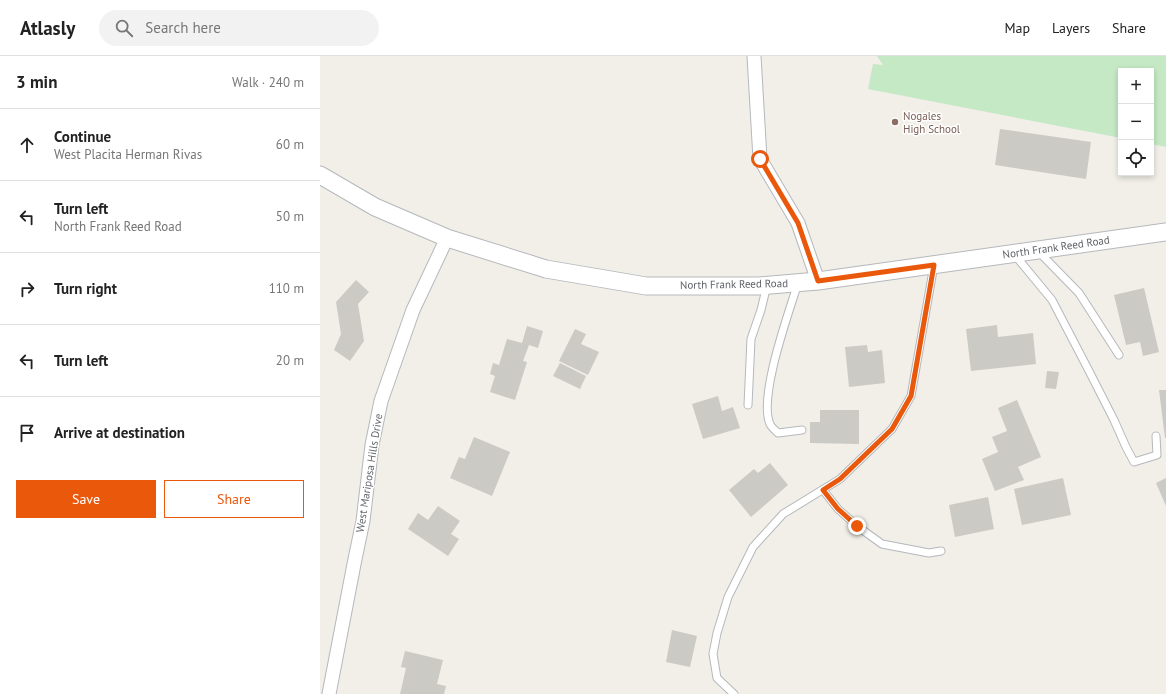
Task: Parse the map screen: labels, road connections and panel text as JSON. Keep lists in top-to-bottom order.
{
  "streets": {
    "street": ["North Frank Reed Road", "West Mariposa Hills Drive"]
  },
  "crossings": [
    ["North Frank Reed Road", "West Mariposa Hills Drive"]
  ],
  "places": ["Nogales High School"],
  "page": {
    "header": "Atlasly",
    "search": "Search here",
    "nav": ["Map", "Layers", "Share"],
    "heading": ["3 min", "Walk · 240 m"],
    "map_buttons": ["+", "−"],
    "list": [
      ["Continue", "West Placita Herman Rivas", "60 m"],
      ["Turn left", "North Frank Reed Road", "50 m"],
      ["Turn right", "110 m"],
      ["Turn left", "20 m"],
      "Arrive at destination"
    ],
    "buttons": ["Save", "Share"]
  }
}
